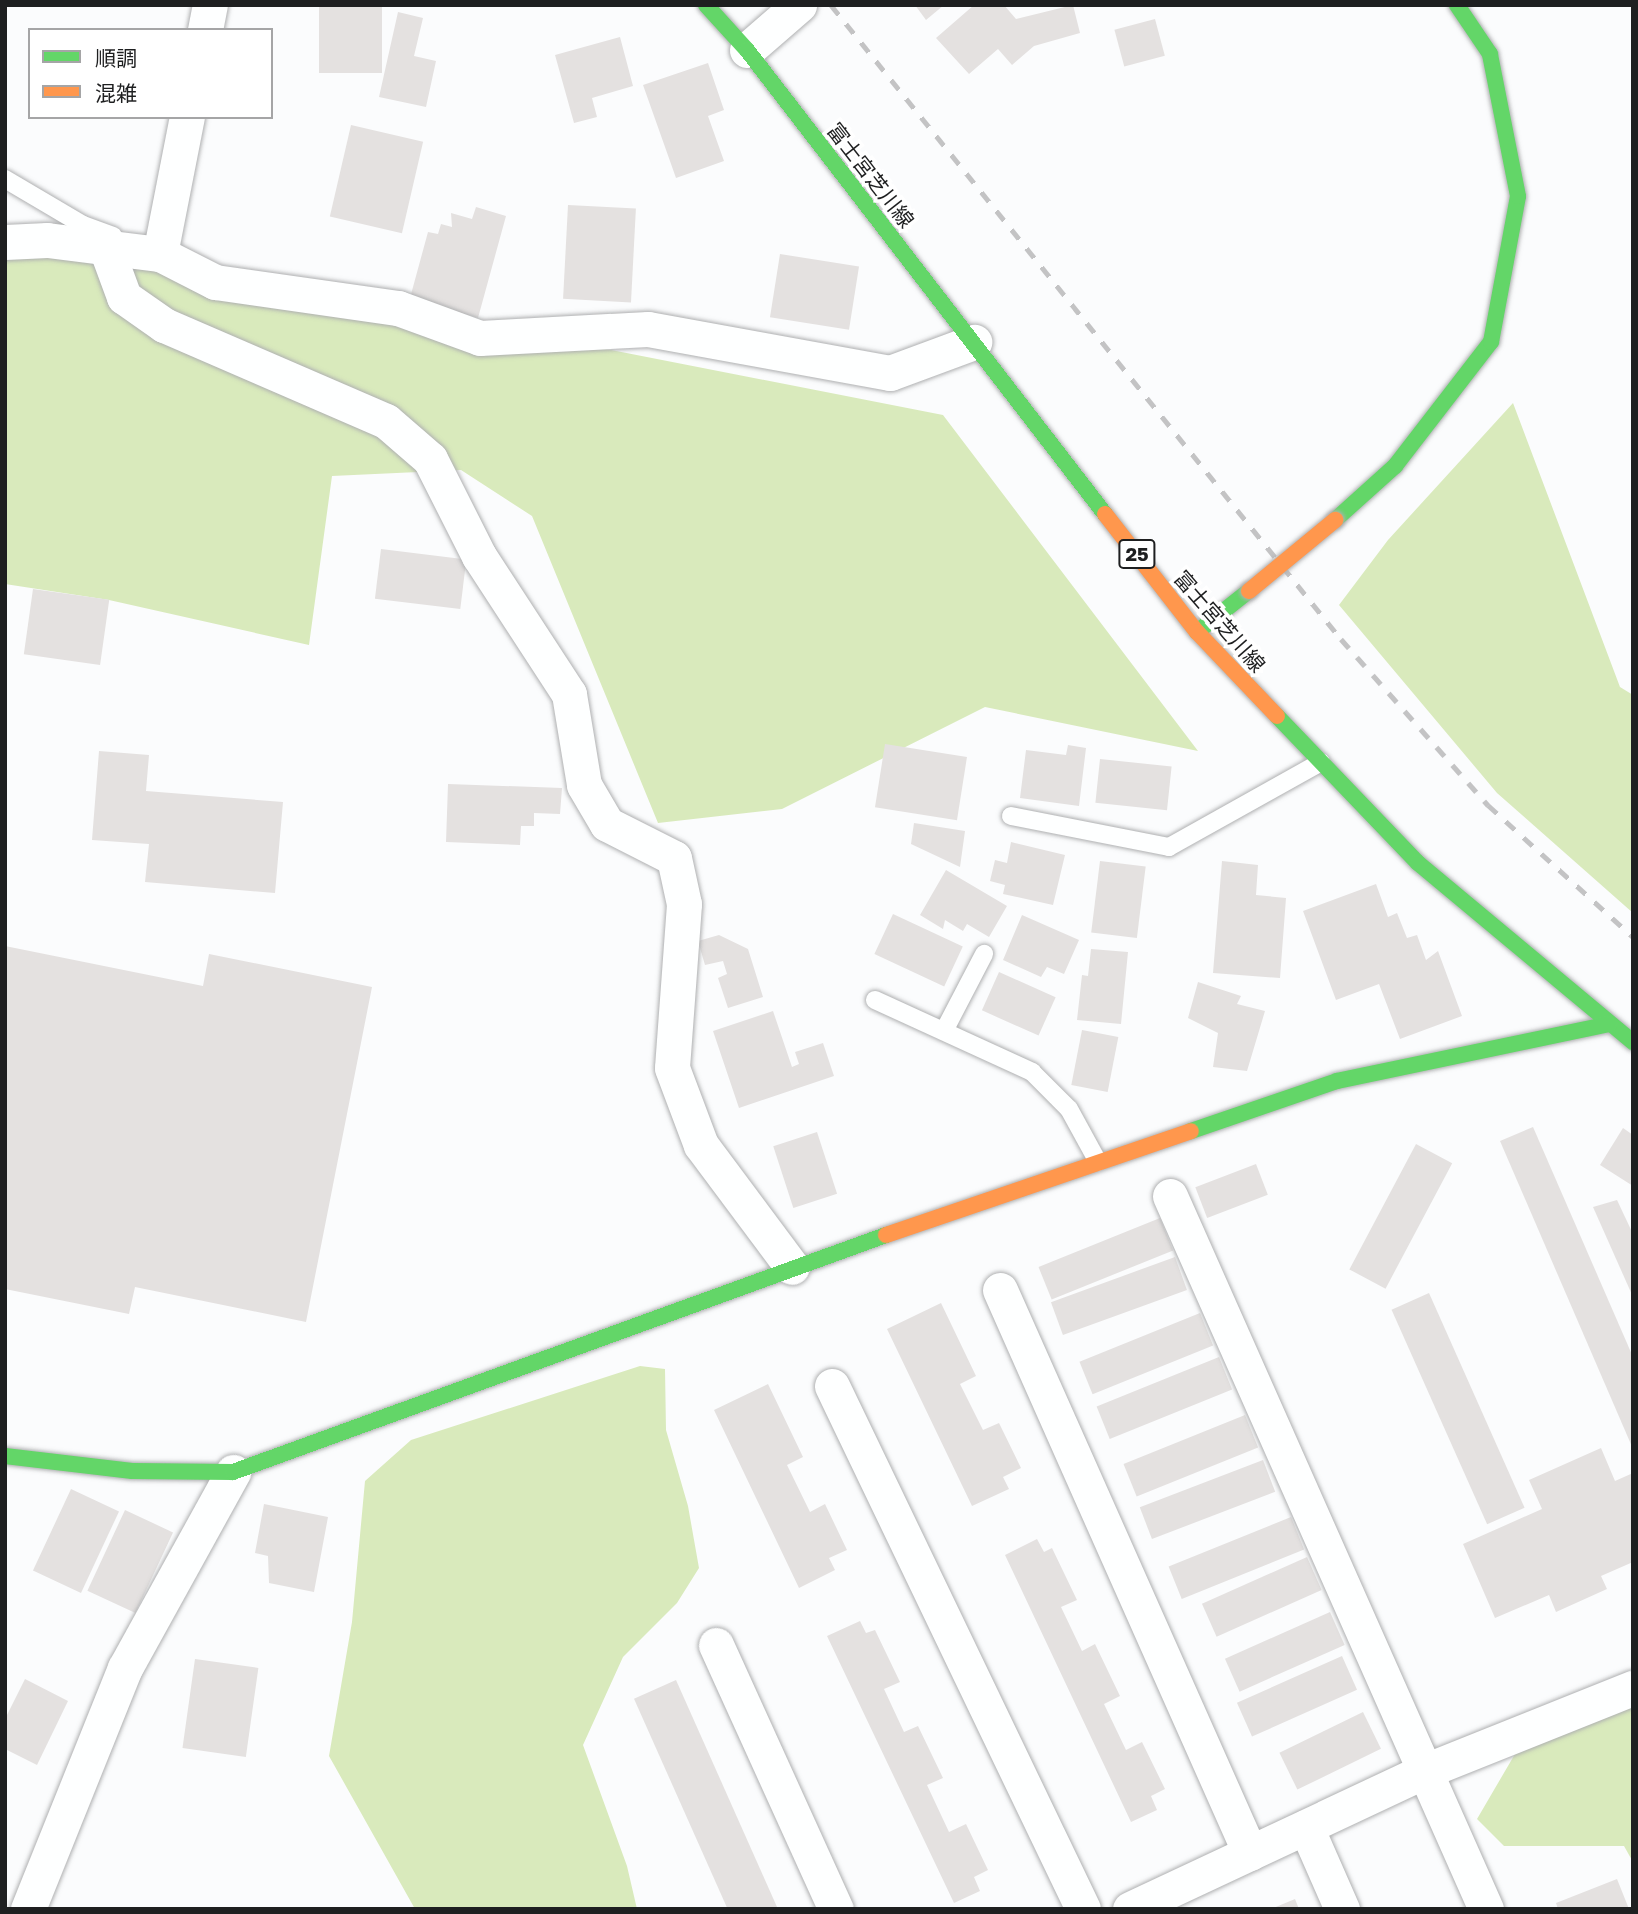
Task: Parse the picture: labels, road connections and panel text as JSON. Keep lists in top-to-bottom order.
{
  "streets": {
    "street": ["富士宮芝川線", "25"]
  },
  "legend": ["順調", "混雑"]
}
